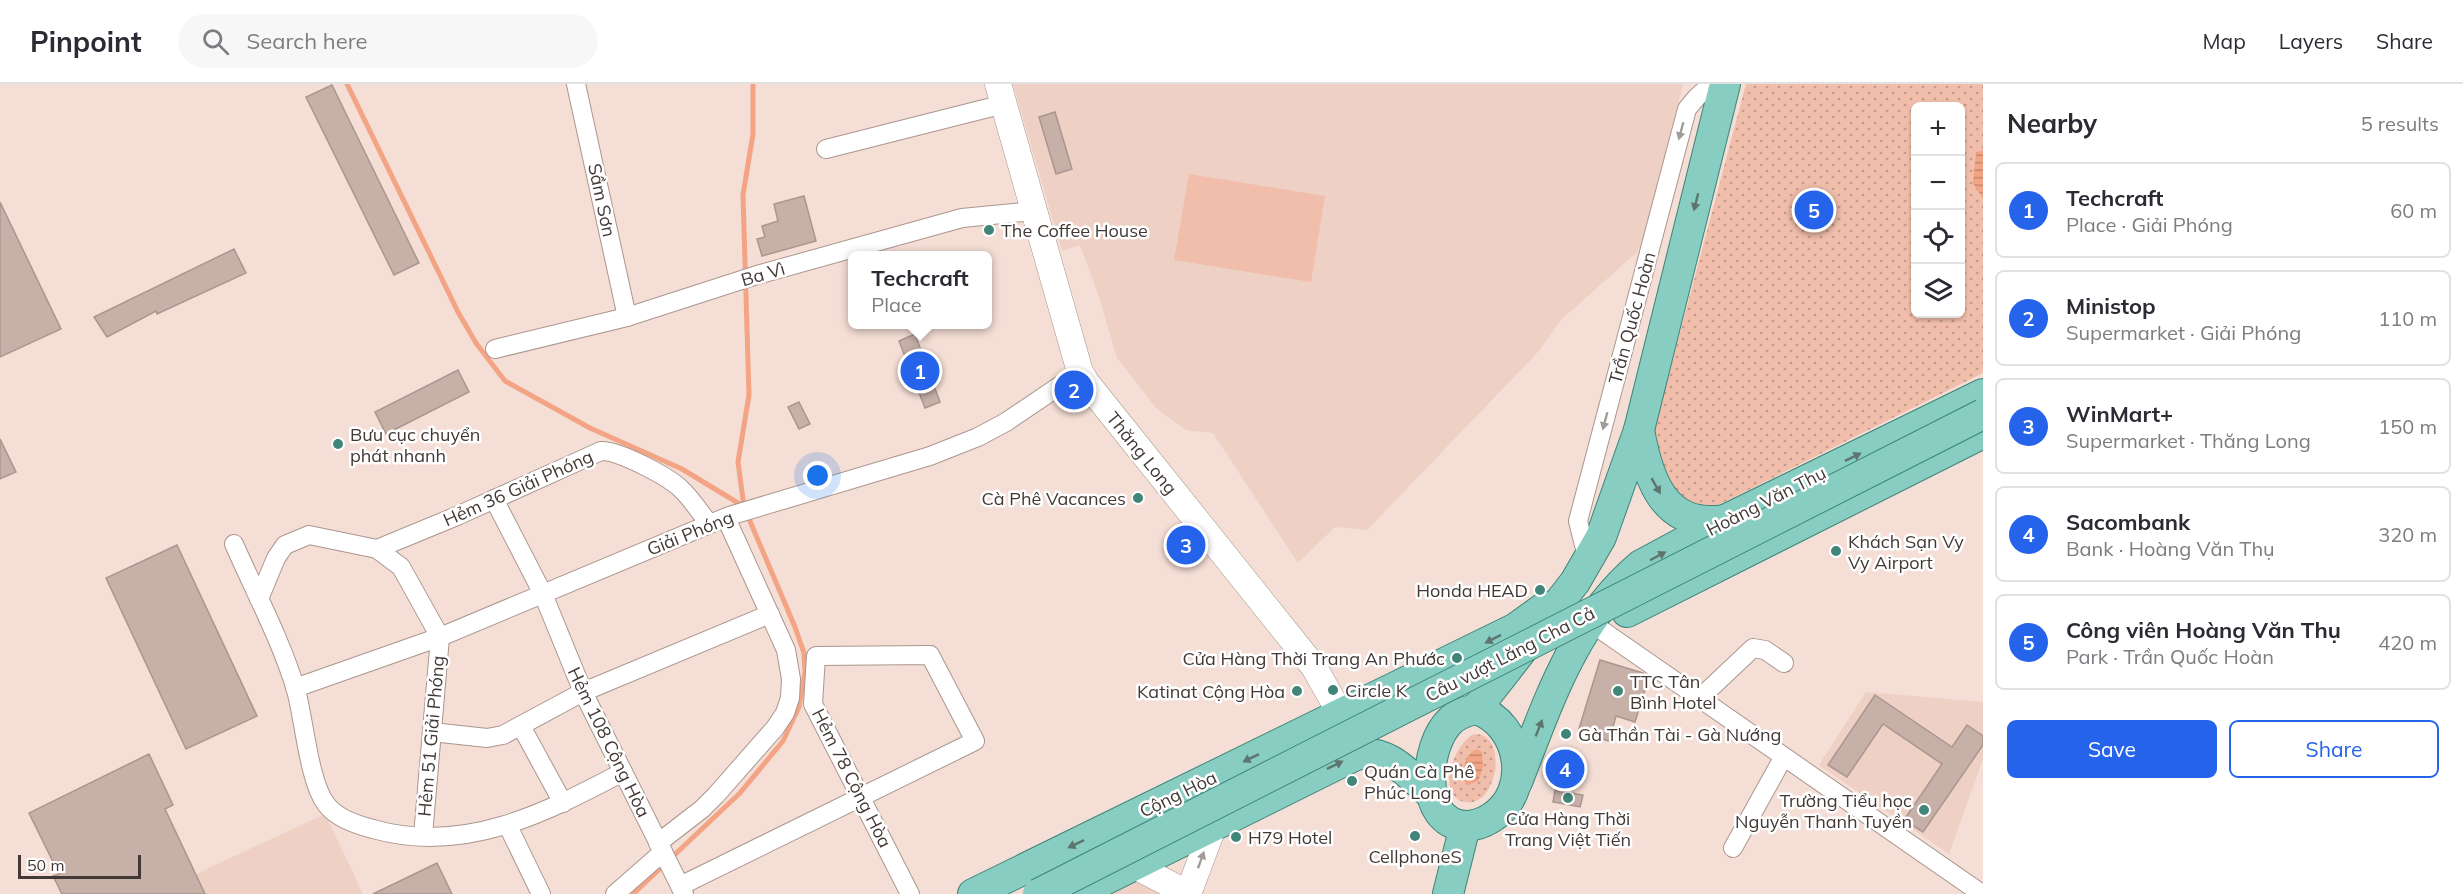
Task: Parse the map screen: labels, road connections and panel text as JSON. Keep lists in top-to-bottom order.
{
  "streets": {
    "main road": [
      "Trần Quốc Hoàn",
      "Hoàng Văn Thụ",
      "Cầu vượt Lăng Cha Cả",
      "Cộng Hòa"
    ],
    "street": [
      "Sầm Sơn",
      "Ba Vì",
      "Thăng Long",
      "Hẻm 36 Giải Phóng",
      "Giải Phóng",
      "Hẻm 51 Giải Phóng",
      "Hẻm 108 Cộng Hòa",
      "Hẻm 78 Cộng Hòa"
    ]
  },
  "crossings": [
    ["Sầm Sơn", "Ba Vì"],
    ["Ba Vì", "Thăng Long"],
    ["Trần Quốc Hoàn", "Hoàng Văn Thụ"],
    ["Trần Quốc Hoàn", "Cộng Hòa"],
    ["Thăng Long", "Giải Phóng"],
    ["Thăng Long", "Cộng Hòa"],
    ["Hẻm 36 Giải Phóng", "Giải Phóng"],
    ["Hẻm 36 Giải Phóng", "Hẻm 108 Cộng Hòa"],
    ["Giải Phóng", "Hẻm 51 Giải Phóng"],
    ["Giải Phóng", "Hẻm 108 Cộng Hòa"],
    ["Hẻm 51 Giải Phóng", "Hẻm 108 Cộng Hòa"],
    ["Hẻm 108 Cộng Hòa", "Hẻm 78 Cộng Hòa"]
  ],
  "one_way": ["Trần Quốc Hoàn"],
  "places": [
    "The Coffee House",
    "Bưu cục chuyển phát nhanh",
    "Cà Phê Vacances",
    "Khách Sạn Vy Vy Airport",
    "Honda HEAD",
    "Cửa Hàng Thời Trang An Phước",
    "Circle K",
    "Katinat Cộng Hòa",
    "TTC Tân Bình Hotel",
    "Gà Thần Tài - Gà Nướng",
    "Quán Cà Phê Phúc Long",
    "Cửa Hàng Thời Trang Việt Tiến",
    "Trường Tiểu học Nguyễn Thanh Tuyền",
    "CellphoneS",
    "H79 Hotel"
  ],
  "scale_bar": "50 m",
  "page": {
    "header": "Pinpoint",
    "search": "Search here",
    "nav": ["Map", "Layers", "Share"],
    "heading": ["Nearby", "5 results"],
    "map_buttons": ["+", "−"],
    "list": [
      {
        "mark": "1",
        "name": "Techcraft",
        "note": "Place · Giải Phóng",
        "value": "60 m"
      },
      {
        "mark": "2",
        "name": "Ministop",
        "note": "Supermarket · Giải Phóng",
        "value": "110 m"
      },
      {
        "mark": "3",
        "name": "WinMart+",
        "note": "Supermarket · Thăng Long",
        "value": "150 m"
      },
      {
        "mark": "4",
        "name": "Sacombank",
        "note": "Bank · Hoàng Văn Thụ",
        "value": "320 m"
      },
      {
        "mark": "5",
        "name": "Công viên Hoàng Văn Thụ",
        "note": "Park · Trần Quốc Hoàn",
        "value": "420 m"
      }
    ],
    "pins": [
      "5",
      "1",
      "2",
      "3",
      "4"
    ],
    "popup": ["Techcraft", "Place"],
    "buttons": ["Save", "Share"],
    "scale": "50 m"
  }
}
